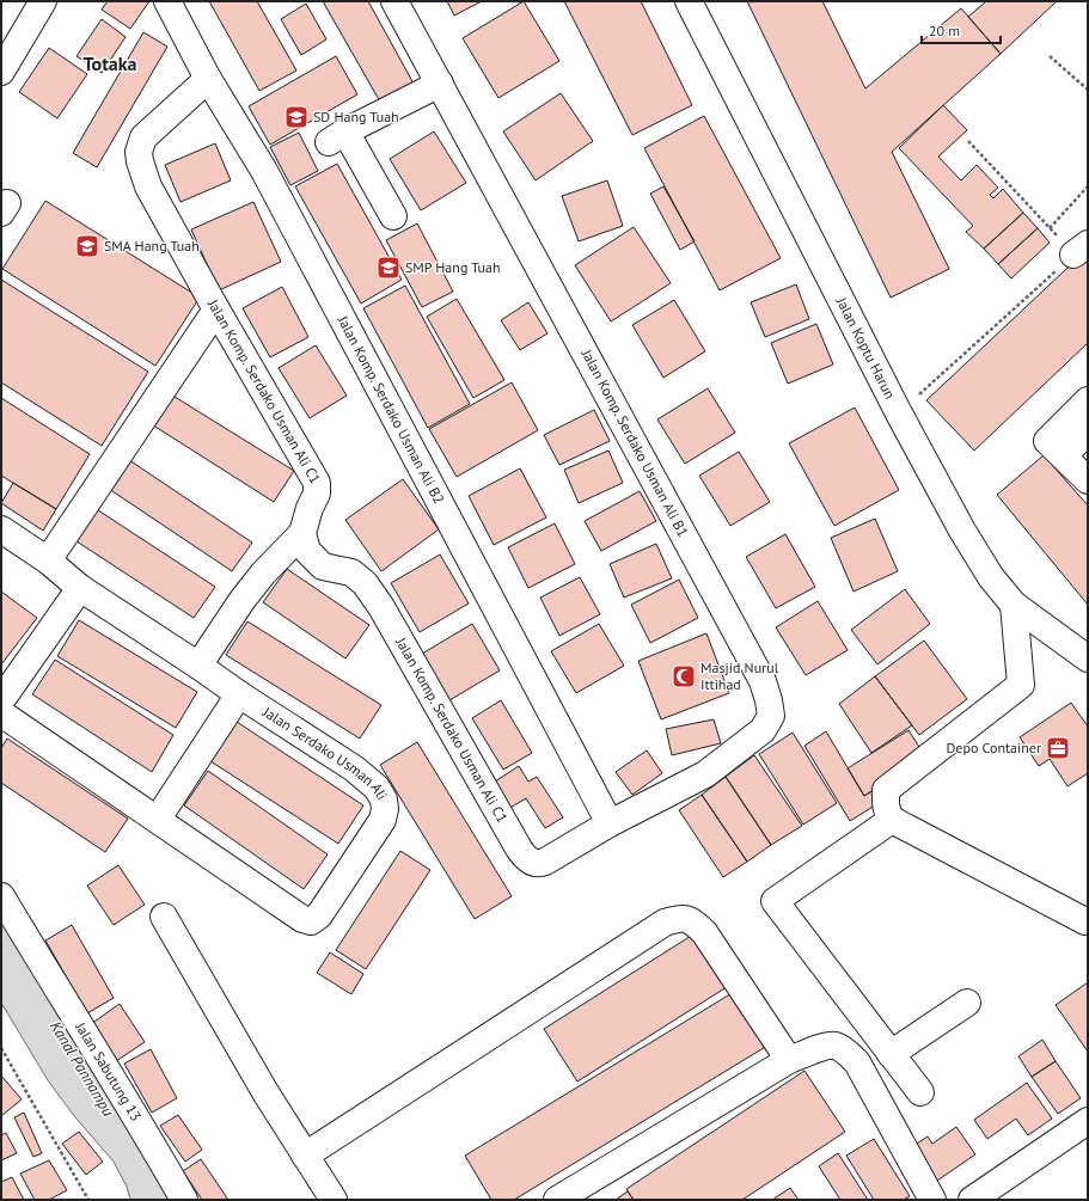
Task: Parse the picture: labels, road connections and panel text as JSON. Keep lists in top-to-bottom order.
{
  "streets": {
    "street": [
      "Jalan Koptu Harun",
      "Jalan Komp. Serdako Usman Ali C1",
      "Jalan Komp. Serdako Usman Ali B2",
      "Jalan Komp. Serdako Usman Ali B1",
      "Jalan Serdako Usman Ali",
      "Jalan Sabutung 13"
    ]
  },
  "crossings": [
    ["Jalan Komp. Serdako Usman Ali C1", "Jalan Komp. Serdako Usman Ali B2"],
    ["Jalan Komp. Serdako Usman Ali C1", "Jalan Komp. Serdako Usman Ali B1"],
    ["Jalan Komp. Serdako Usman Ali B2", "Jalan Komp. Serdako Usman Ali B1"]
  ],
  "districts": ["Totaka"],
  "water": ["Kanal Pannampu"],
  "places": {
    "school or university": ["SD Hang Tuah", "SMA Hang Tuah", "SMP Hang Tuah"],
    "mosque": ["Masjid Nurul Ittihad"],
    "office": ["Depo Container"]
  },
  "scale_bar": "20 m"
}
